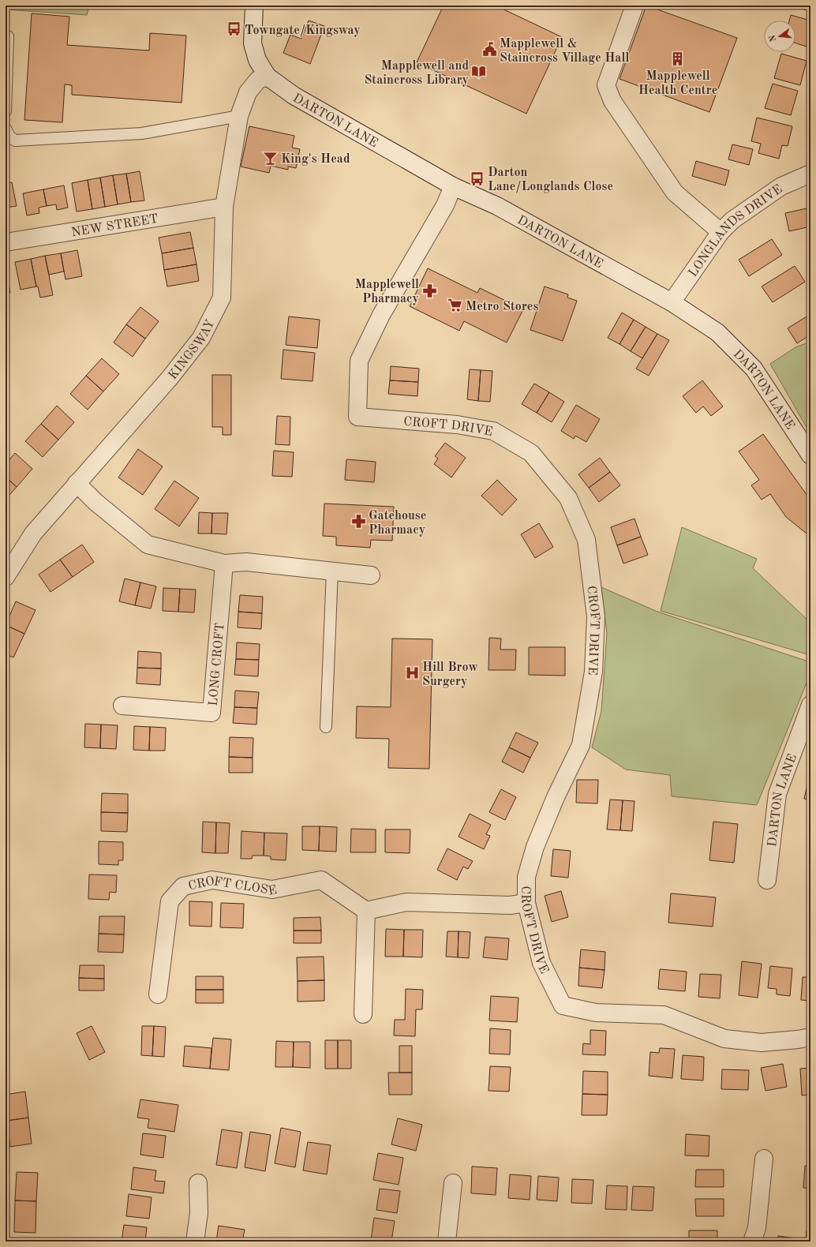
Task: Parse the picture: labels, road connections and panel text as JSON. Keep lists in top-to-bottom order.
{
  "streets": {
    "street": [
      "DARTON LANE",
      "NEW STREET",
      "LONGLANDS DRIVE",
      "KINGSWAY",
      "CROFT DRIVE",
      "LONG CROFT",
      "CROFT CLOSE"
    ]
  },
  "crossings": [
    ["DARTON LANE", "LONGLANDS DRIVE"],
    ["DARTON LANE", "KINGSWAY"],
    ["DARTON LANE", "CROFT DRIVE"],
    ["NEW STREET", "KINGSWAY"]
  ],
  "places": {
    "bus stop": ["Towngate/Kingsway", "Darton Lane/Longlands Close"],
    "public building": ["Mapplewell & Staincross Village Hall"],
    "building": ["Mapplewell Health Centre"],
    "library": ["Mapplewell and Staincross Library"],
    "bar": ["King's Head"],
    "pharmacy": ["Mapplewell Pharmacy", "Gatehouse Pharmacy"],
    "supermarket": ["Metro Stores"],
    "hospital": ["Hill Brow Surgery"]
  },
  "north": "left"
}
